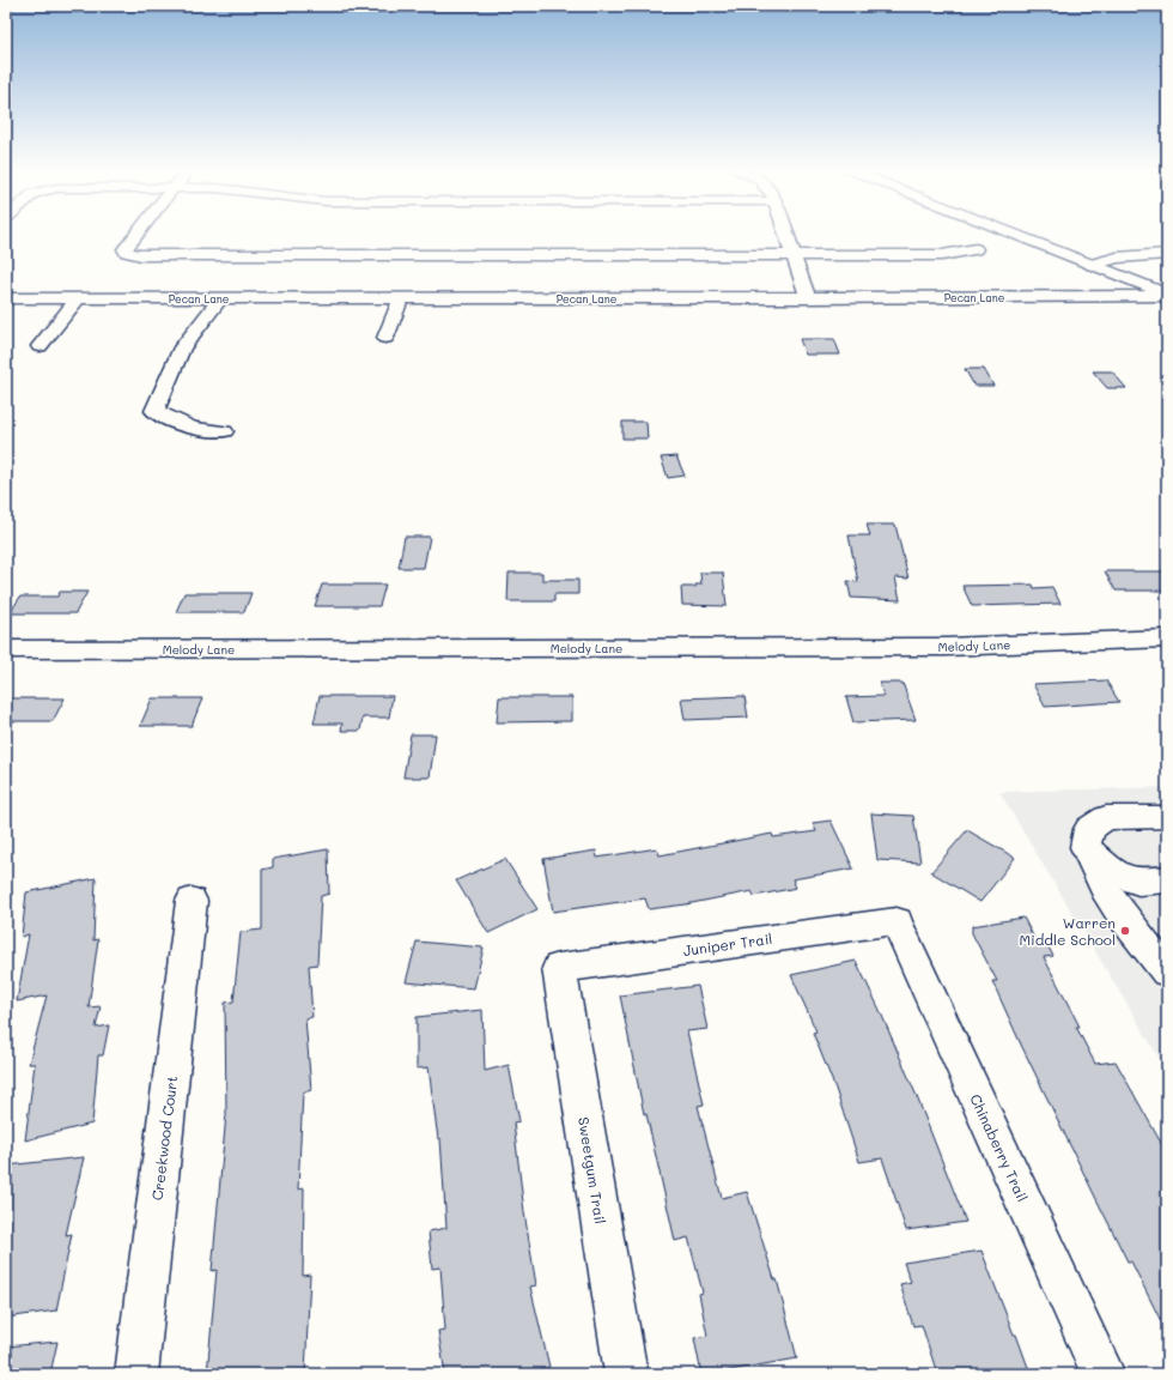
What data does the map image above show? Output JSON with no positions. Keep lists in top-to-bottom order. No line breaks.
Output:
{"streets":{"street":["Pecan Lane","Melody Lane","Juniper Trail","Creekwood Court","Chinaberry Trail","Sweetgum Trail"]},"crossings":[["Juniper Trail","Chinaberry Trail"],["Juniper Trail","Sweetgum Trail"]],"places":["Warren Middle School"]}
